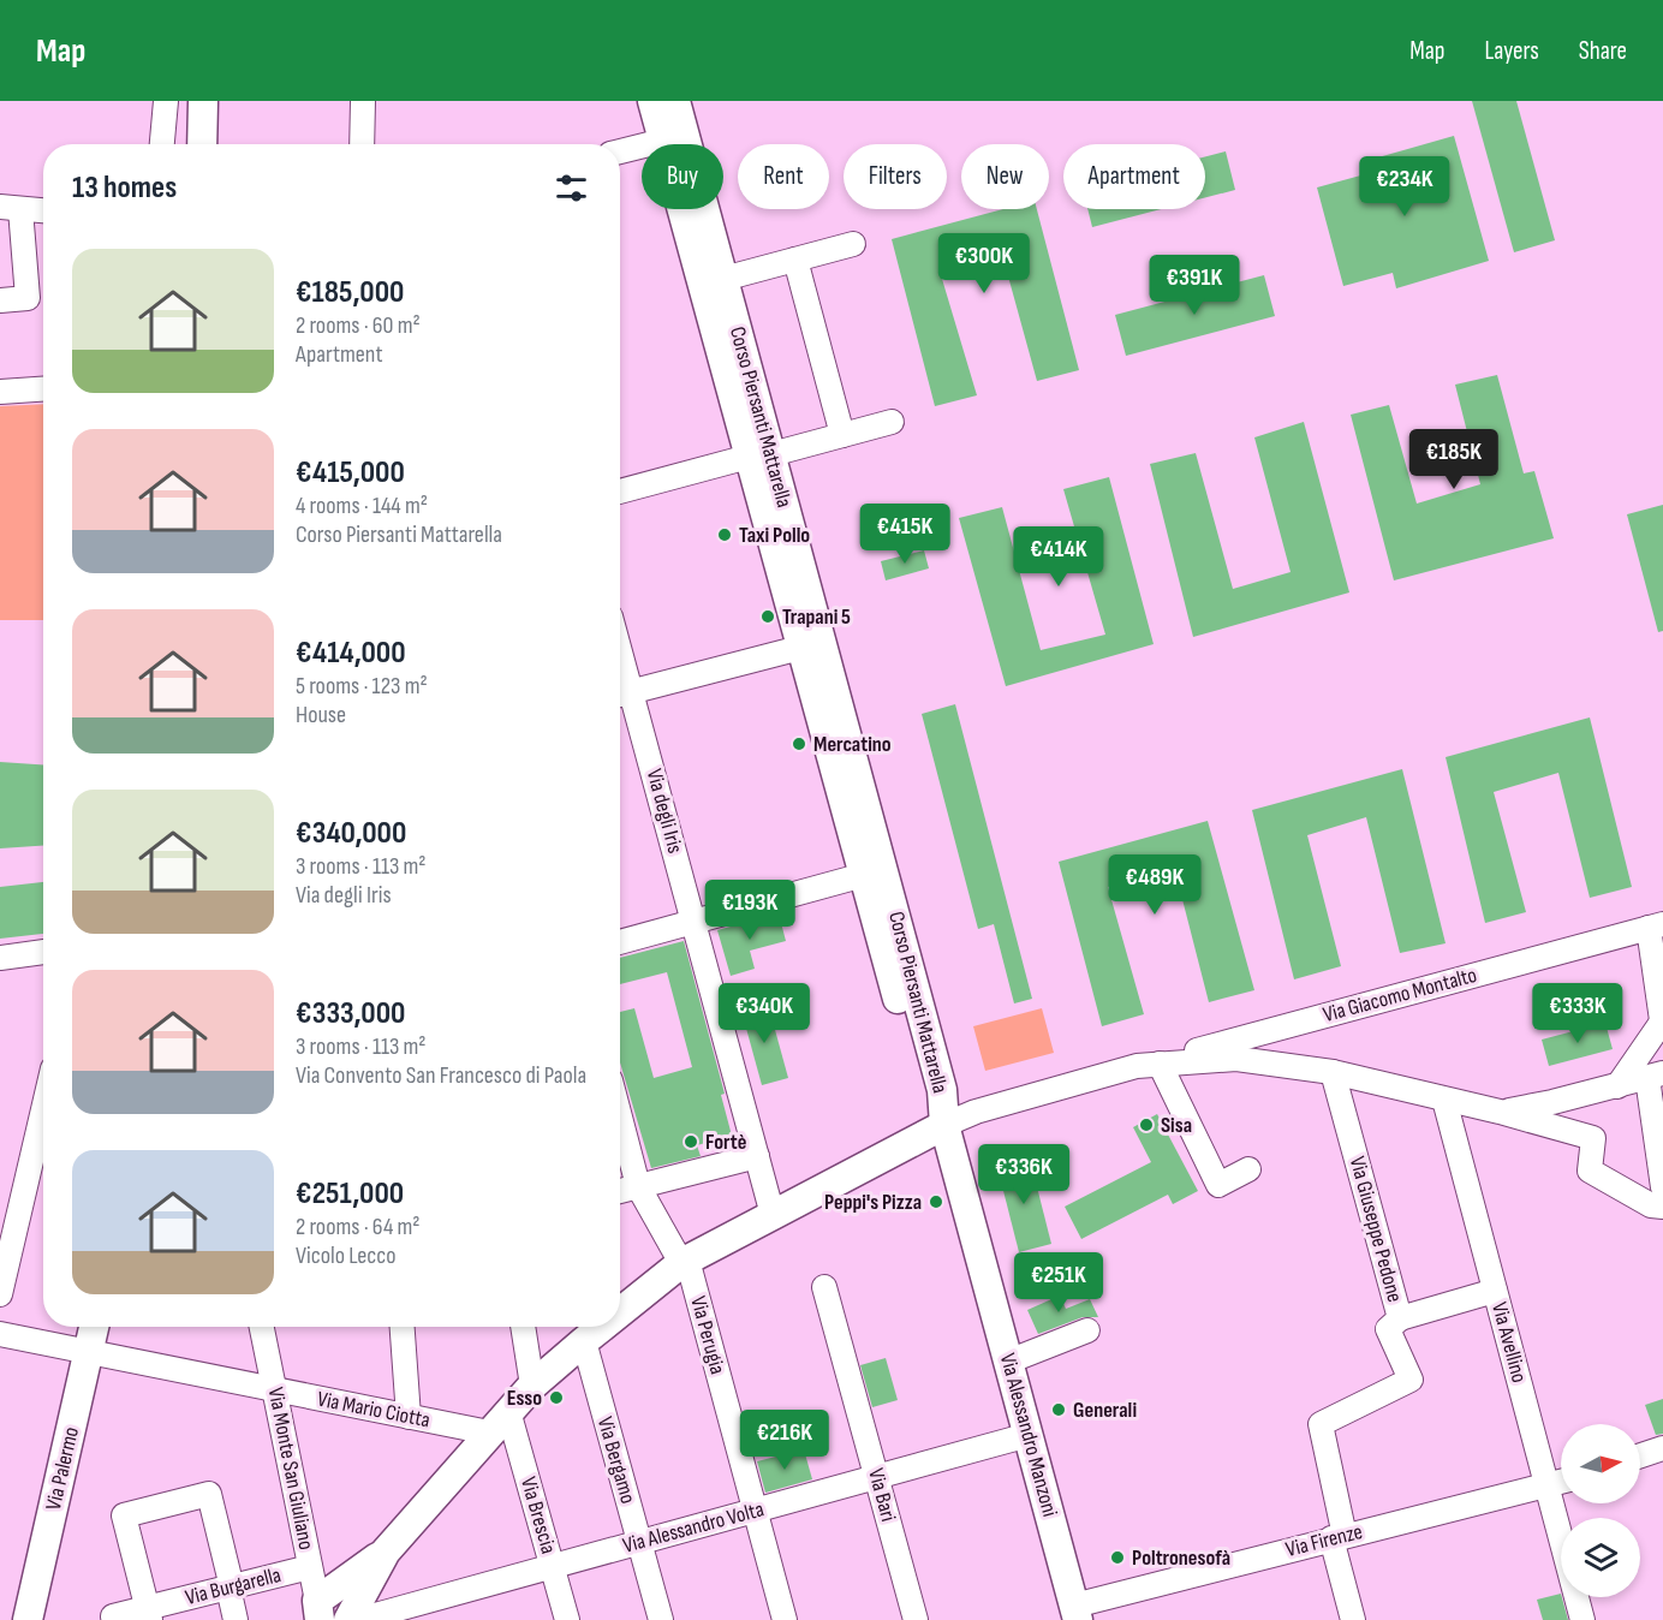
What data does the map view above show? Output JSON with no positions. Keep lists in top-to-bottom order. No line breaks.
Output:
{"streets":{"main road":["Corso Piersanti Mattarella","Via Alessandro Manzoni","Via Palermo"],"street":["Via degli Iris","Via Giacomo Montalto","Via Giuseppe Pedone","Via Perugia","Via Avellino","Via Mario Ciotta","Via Bergamo","Via Monte San Giuliano","Via Bari","Via Brescia","Via Alessandro Volta","Via Firenze","Via Burgarella"]},"crossings":[["Corso Piersanti Mattarella","Via Alessandro Manzoni"],["Via Giuseppe Pedone","Via Firenze"],["Via Perugia","Via Alessandro Volta"],["Via Avellino","Via Firenze"],["Via Mario Ciotta","Via Palermo"],["Via Mario Ciotta","Via Monte San Giuliano"],["Via Mario Ciotta","Via Brescia"],["Via Alessandro Manzoni","Via Alessandro Volta"],["Via Alessandro Manzoni","Via Firenze"],["Via Bergamo","Via Alessandro Volta"],["Via Monte San Giuliano","Via Burgarella"],["Via Bari","Via Alessandro Volta"],["Via Brescia","Via Alessandro Volta"]],"places":["Taxi Pollo","Trapani 5","Mercatino","Sisa","Fortè","Peppi's Pizza","Esso","Generali","Poltronesofà"],"north":"right","page":{"header":"Map","nav":["Map","Layers","Share"],"chip":["Buy","Rent","Filters","New","Apartment"],"heading":"13 homes","price":["€234K","€300K","€391K","€185K","€415K","€414K","€489K","€193K","€340K","€333K","€336K","€251K","€216K"],"list":[{"name":"€185,000","note":"2 rooms · 60 m² · Apartment"},{"name":"€415,000","note":"4 rooms · 144 m² · Corso Piersanti Mattarella"},{"name":"€414,000","note":"5 rooms · 123 m² · House"},{"name":"€340,000","note":"3 rooms · 113 m² · Via degli Iris"},{"name":"€333,000","note":"3 rooms · 113 m² · Via Convento San Francesco di Paola"},{"name":"€251,000","note":"2 rooms · 64 m² · Vicolo Lecco"}]}}
